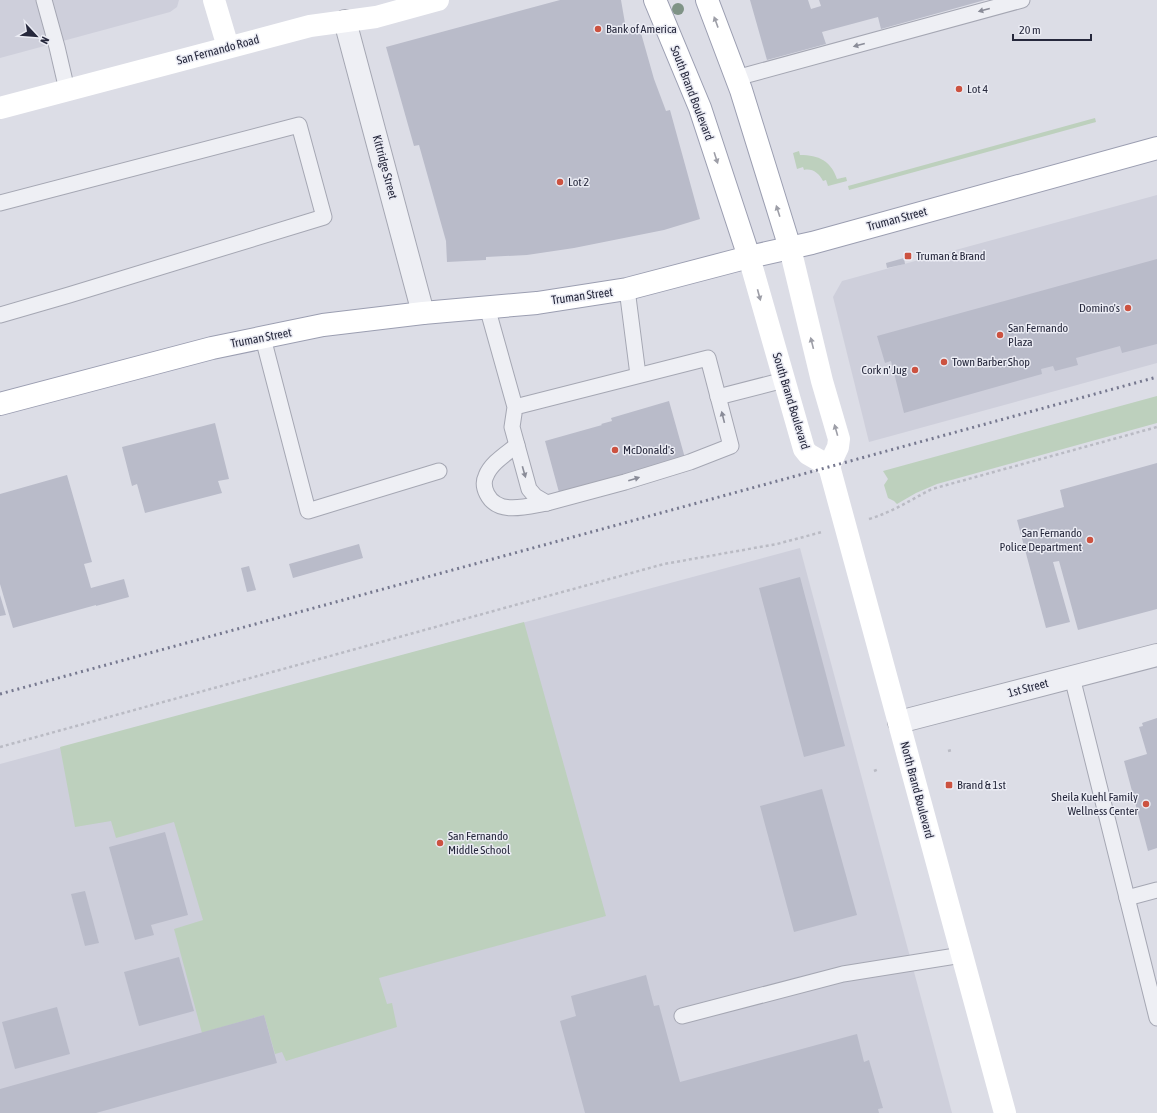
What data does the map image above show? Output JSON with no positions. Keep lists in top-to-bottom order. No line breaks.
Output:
{"streets":{"main road":["San Fernando Road","South Brand Boulevard","Truman Street","North Brand Boulevard"],"street":["Kittridge Street","1st Street"]},"crossings":[["San Fernando Road","Kittridge Street"],["South Brand Boulevard","Truman Street"],["South Brand Boulevard","North Brand Boulevard"],["Kittridge Street","Truman Street"],["1st Street","North Brand Boulevard"]],"places":{"other":["Bank of America","Lot 4","Lot 2","Domino's","San Fernando Plaza","Town Barber Shop","Cork n' Jug","McDonald's","San Fernando Police Department","Sheila Kuehl Family Wellness Center","San Fernando Middle School"],"transit":["Truman & Brand","Brand & 1st"]},"scale_bar":"20 m","north":"bottom right"}
